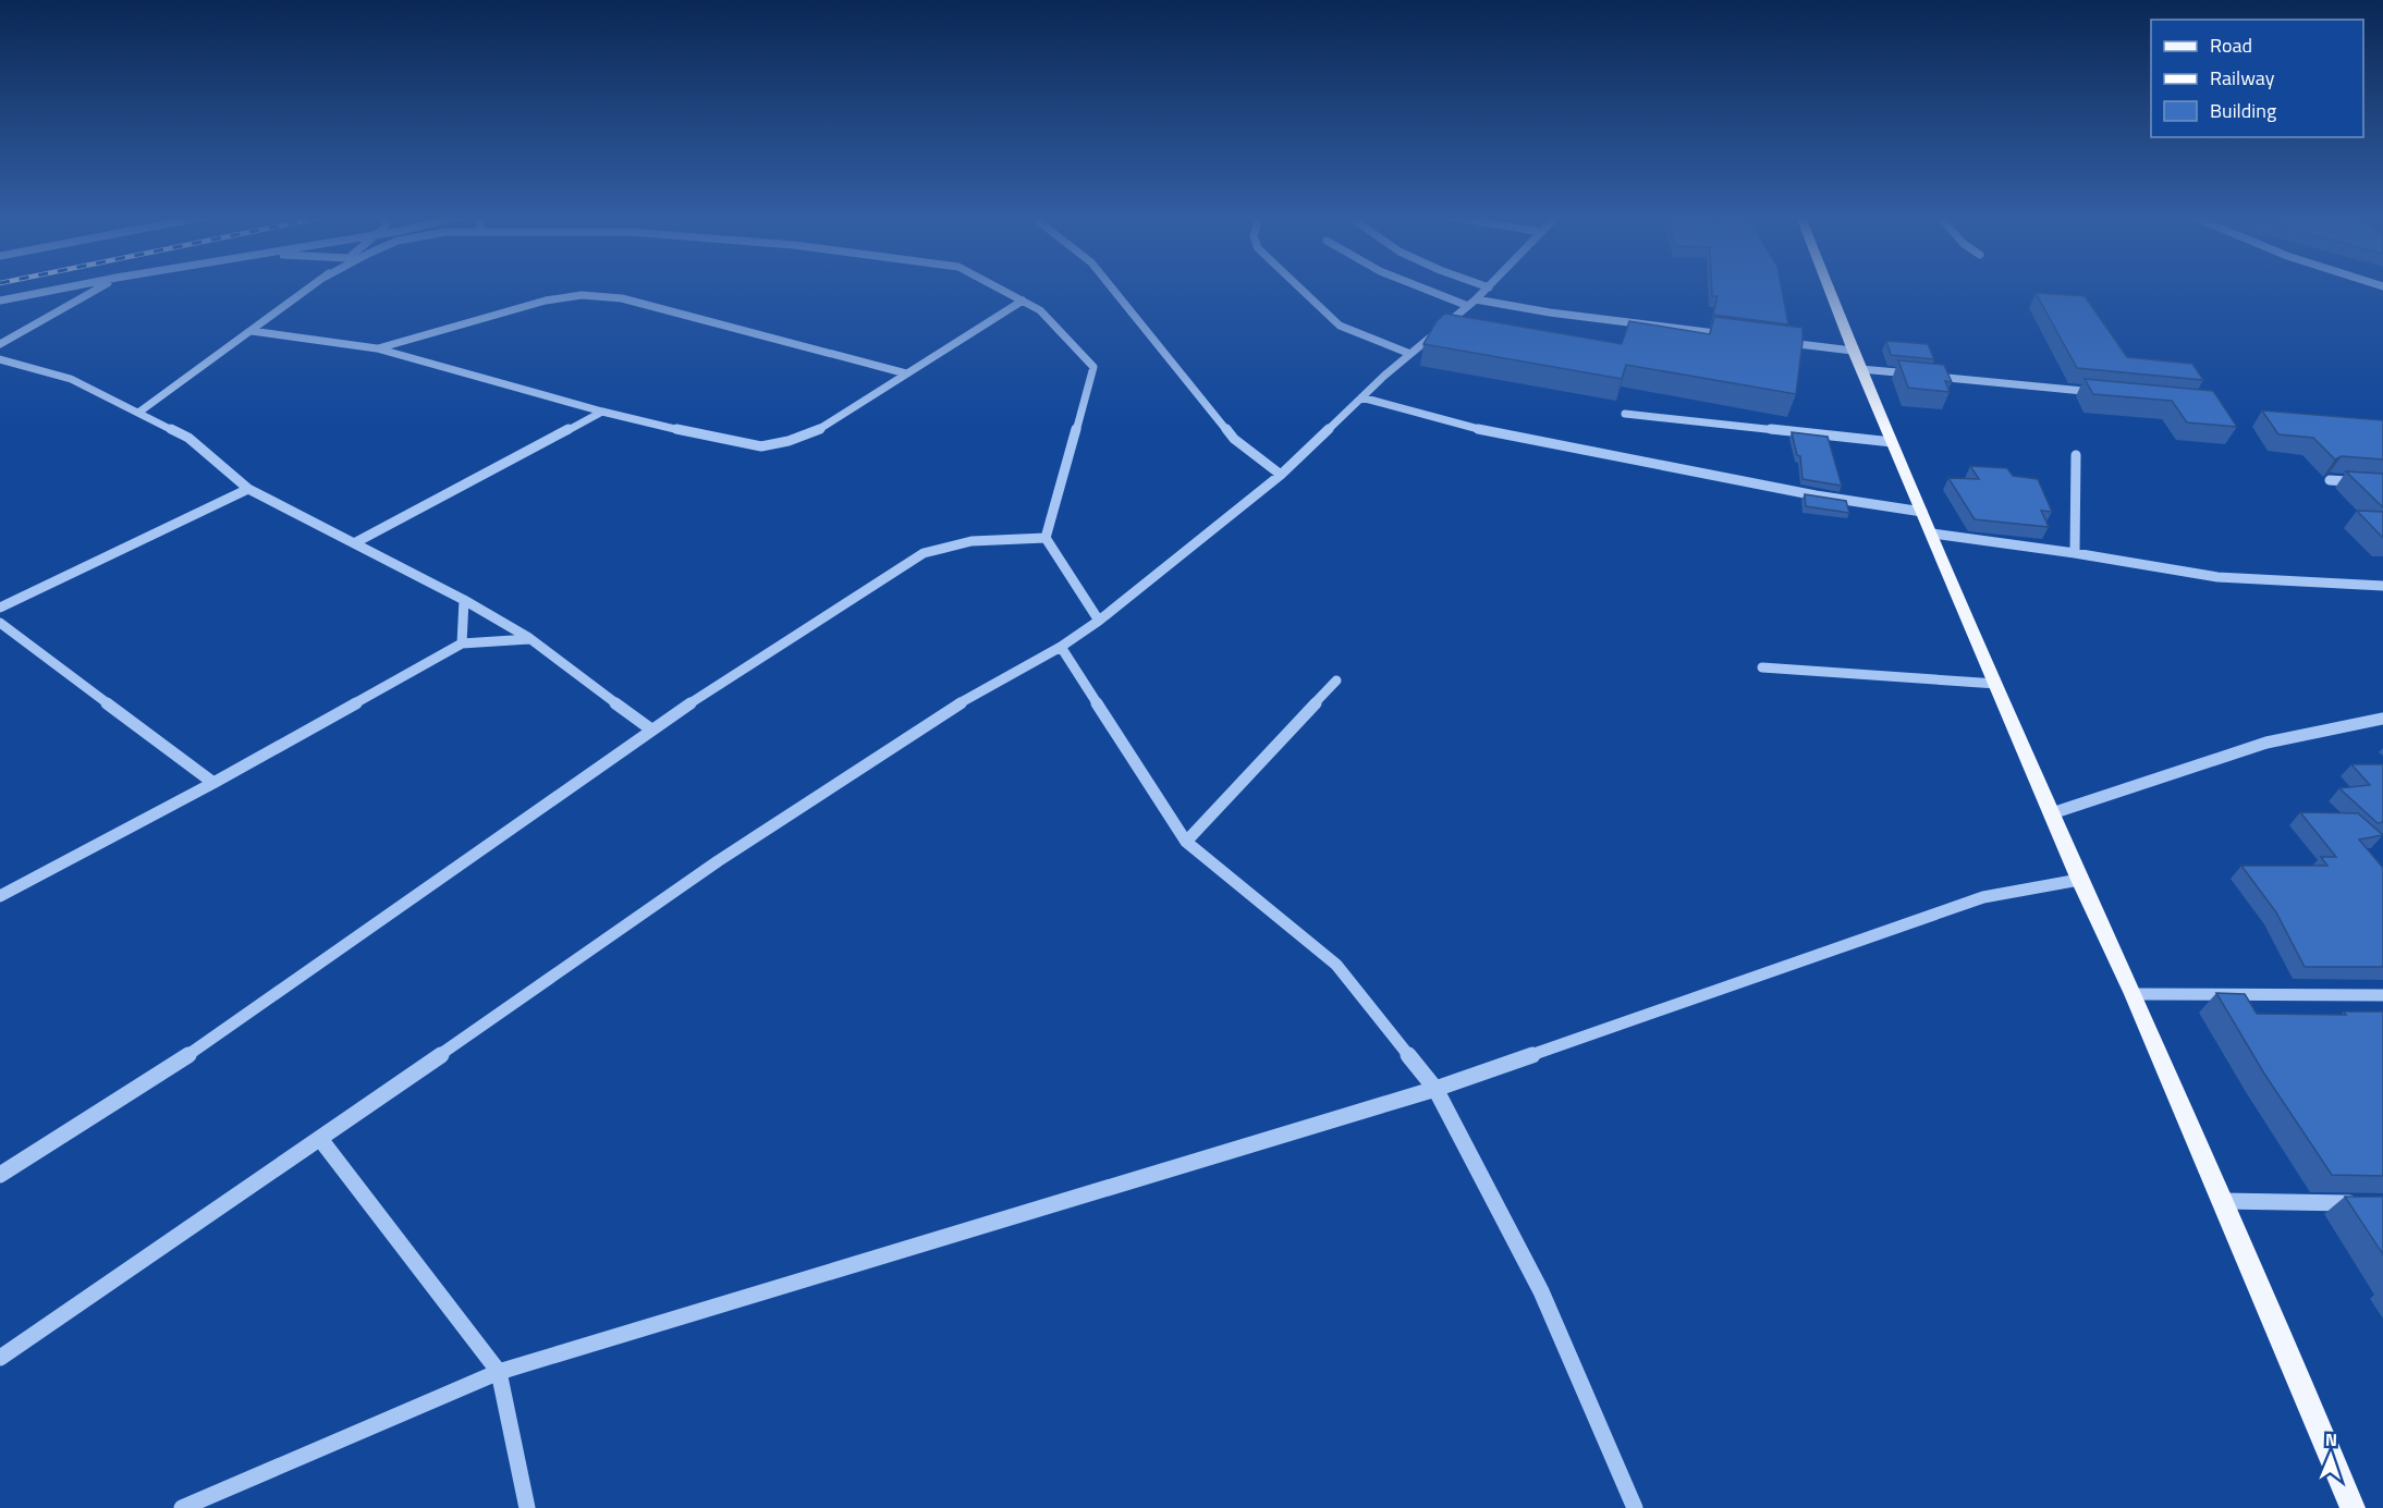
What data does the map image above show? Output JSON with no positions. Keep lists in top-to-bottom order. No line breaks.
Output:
{"legend":["Road","Railway","Building"],"north":"top"}
